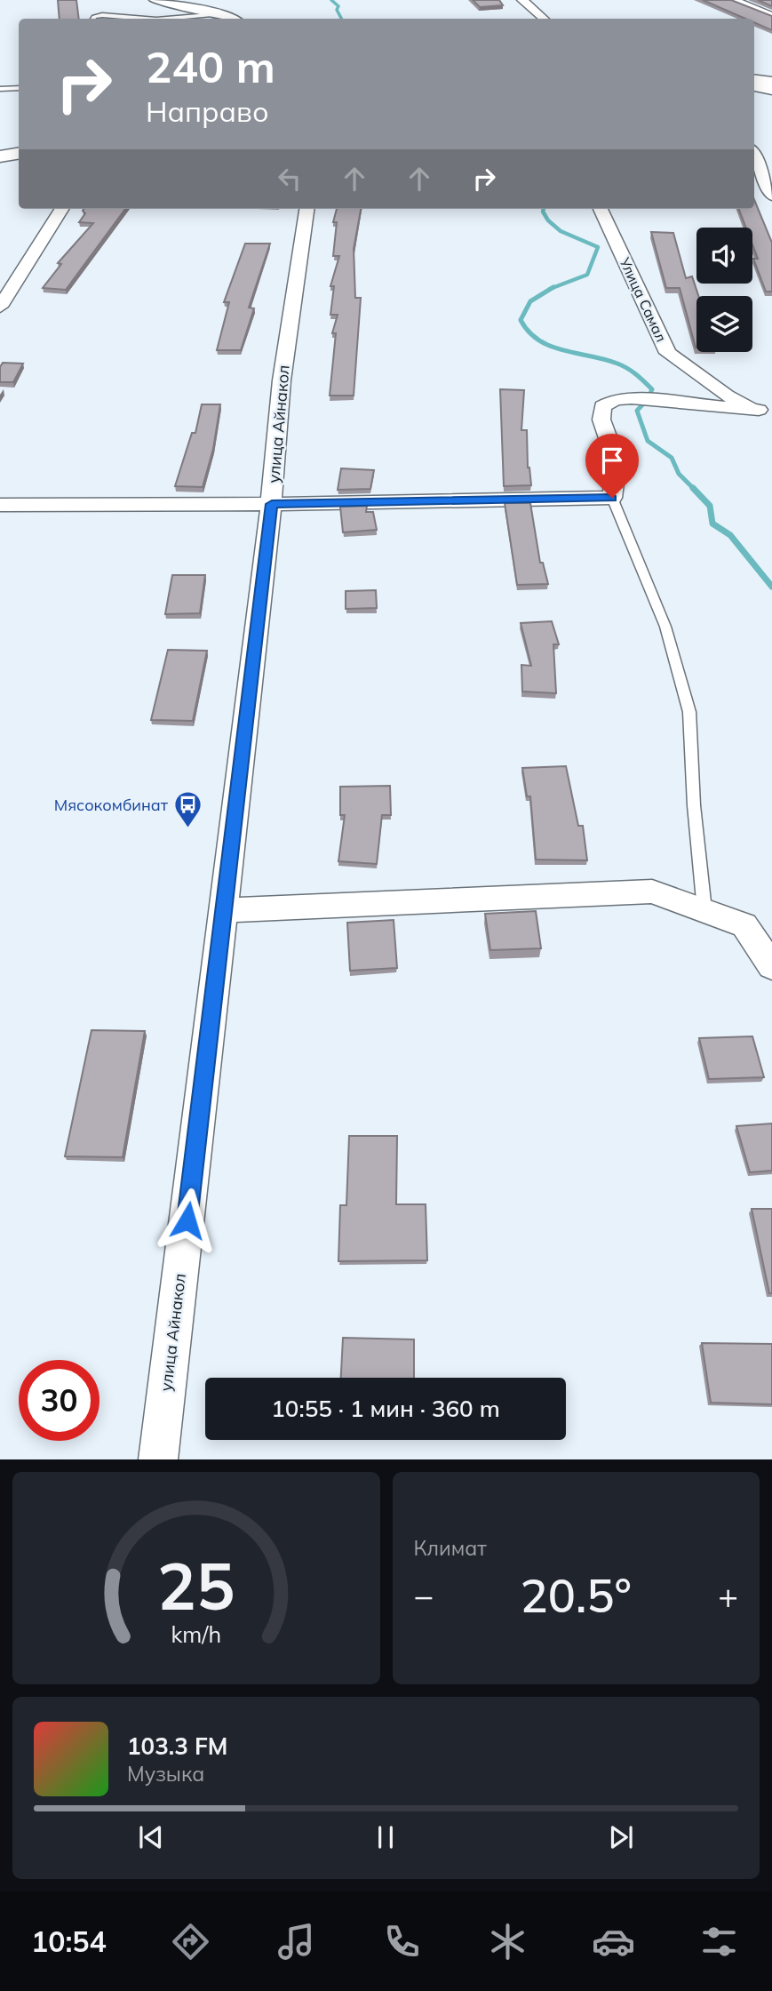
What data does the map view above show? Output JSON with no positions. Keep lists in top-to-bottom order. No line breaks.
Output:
{"streets":{"street":["Улица Самал","улица Айнакол"]},"places":{"bus stop":["Мясокомбинат"]},"page":{"turn":["240 m","Направо"],"limit":"30","trip":"10:55 · 1 мин · 360 m","tile":"Климат","heat":["−","20.5°","+"],"song":["103.3 FM","Музыка"],"tabs":"10:54","gauge":["25","km/h"]}}
